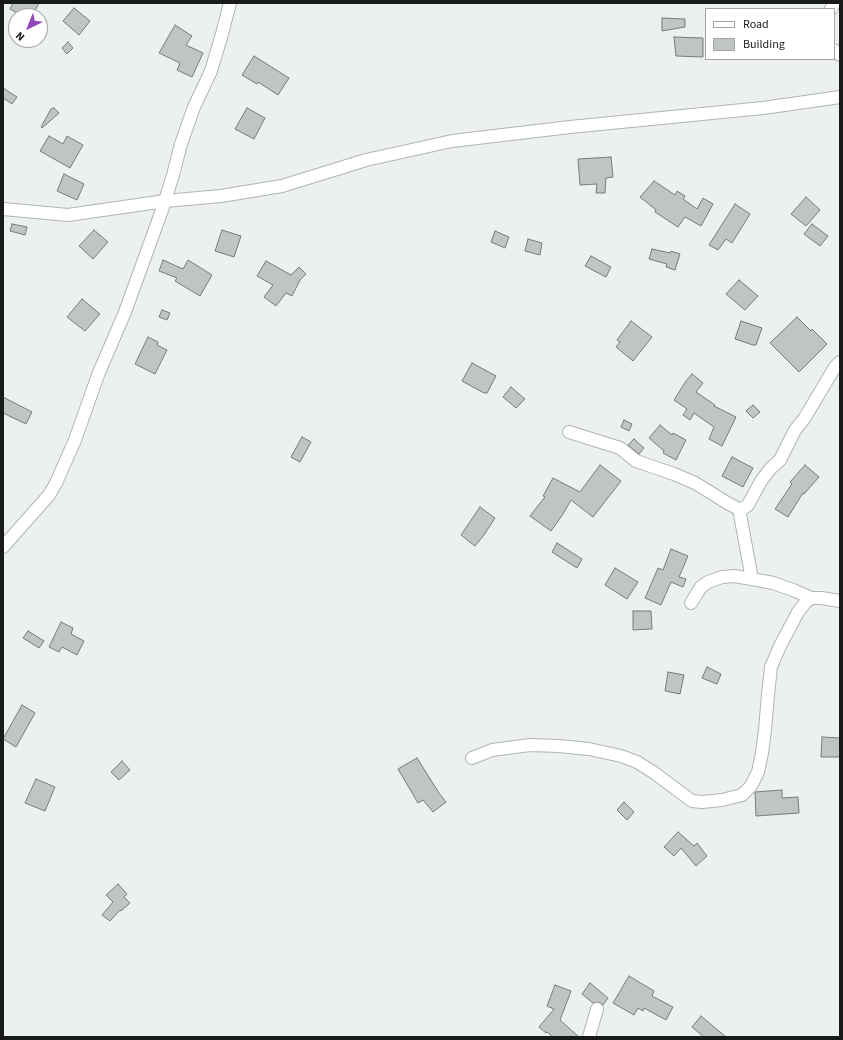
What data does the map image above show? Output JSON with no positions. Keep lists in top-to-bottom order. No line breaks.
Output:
{"legend":["Road","Building"],"north":"bottom left"}
